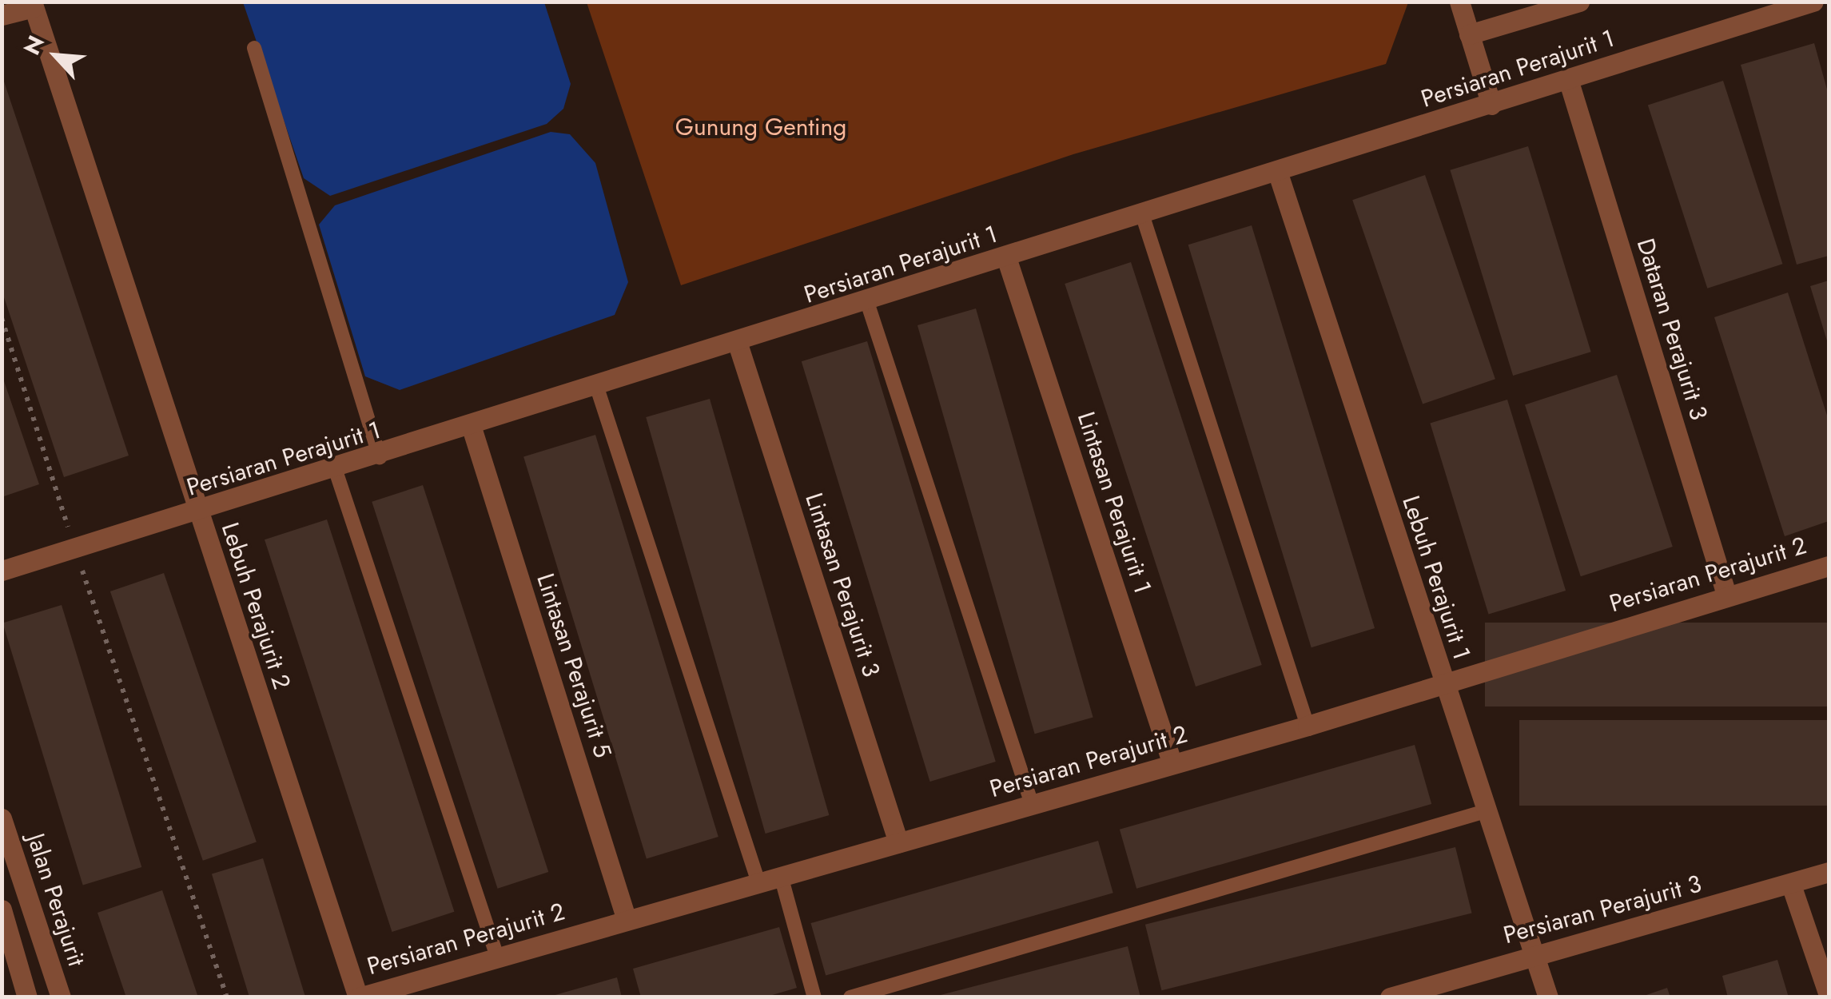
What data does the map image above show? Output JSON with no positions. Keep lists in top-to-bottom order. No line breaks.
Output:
{"streets":{"street":["Persiaran Perajurit 1","Dataran Perajurit 3","Lintasan Perajurit 1","Persiaran Perajurit 2","Lebuh Perajurit 1","Lintasan Perajurit 3","Lebuh Perajurit 2","Lintasan Perajurit 5","Jalan Perajurit","Persiaran Perajurit 3"]},"crossings":[["Persiaran Perajurit 1","Dataran Perajurit 3"],["Persiaran Perajurit 1","Lintasan Perajurit 1"],["Persiaran Perajurit 1","Lebuh Perajurit 1"],["Persiaran Perajurit 1","Lintasan Perajurit 3"],["Persiaran Perajurit 1","Lebuh Perajurit 2"],["Persiaran Perajurit 1","Lintasan Perajurit 5"],["Dataran Perajurit 3","Persiaran Perajurit 2"],["Lintasan Perajurit 1","Persiaran Perajurit 2"],["Persiaran Perajurit 2","Lebuh Perajurit 1"],["Persiaran Perajurit 2","Lintasan Perajurit 3"],["Persiaran Perajurit 2","Lebuh Perajurit 2"],["Persiaran Perajurit 2","Lintasan Perajurit 5"],["Lebuh Perajurit 1","Persiaran Perajurit 3"]],"parks":["Gunung Genting"],"north":"top left"}
